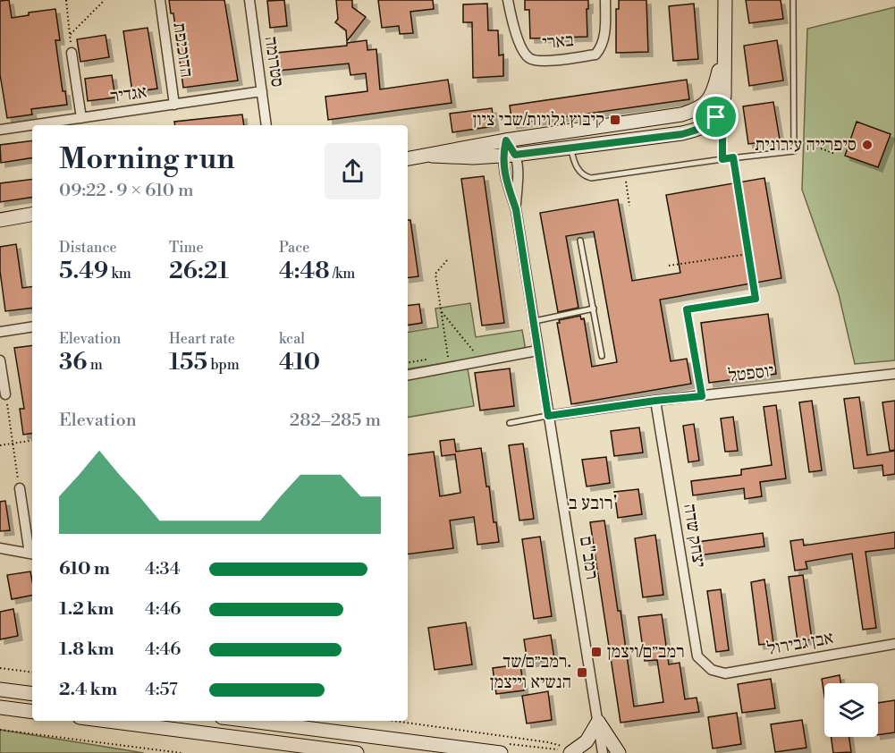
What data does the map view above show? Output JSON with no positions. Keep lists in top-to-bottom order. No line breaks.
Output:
{"streets":{"street":["בארי","הדוכיפת","סטרומה","אגדיר","יוספטל","יצחק שדה","רמב\"ם","אבן גבירול"]},"crossings":[["הדוכיפת","אגדיר"],["סטרומה","אגדיר"],["יוספטל","יצחק שדה"],["יוספטל","רמב\"ם"],["יצחק שדה","אבן גבירול"]],"districts":["רובע ב'"],"places":{"transit":["קיבוץ גלויות/שבי ציון","רמב״ם/ויצמן","רמב״ם/שד. הנשיא וייצמן"],"other":["סיפרייה עירונית"]},"page":{"heading":["Morning run","09:22 · 9 × 610 m"],"stats":[["Distance","5.49 km"],["Time","26:21"],["Pace","4:48 /km"],["Elevation","36 m"],["Heart rate","155 bpm"],["kcal","410"]],"chart":["Elevation","282–285 m"],"list":[{"name":"610 m","note":"4:34"},{"name":"1.2 km","note":"4:46"},{"name":"1.8 km","note":"4:46"},{"name":"2.4 km","note":"4:57"}]}}
